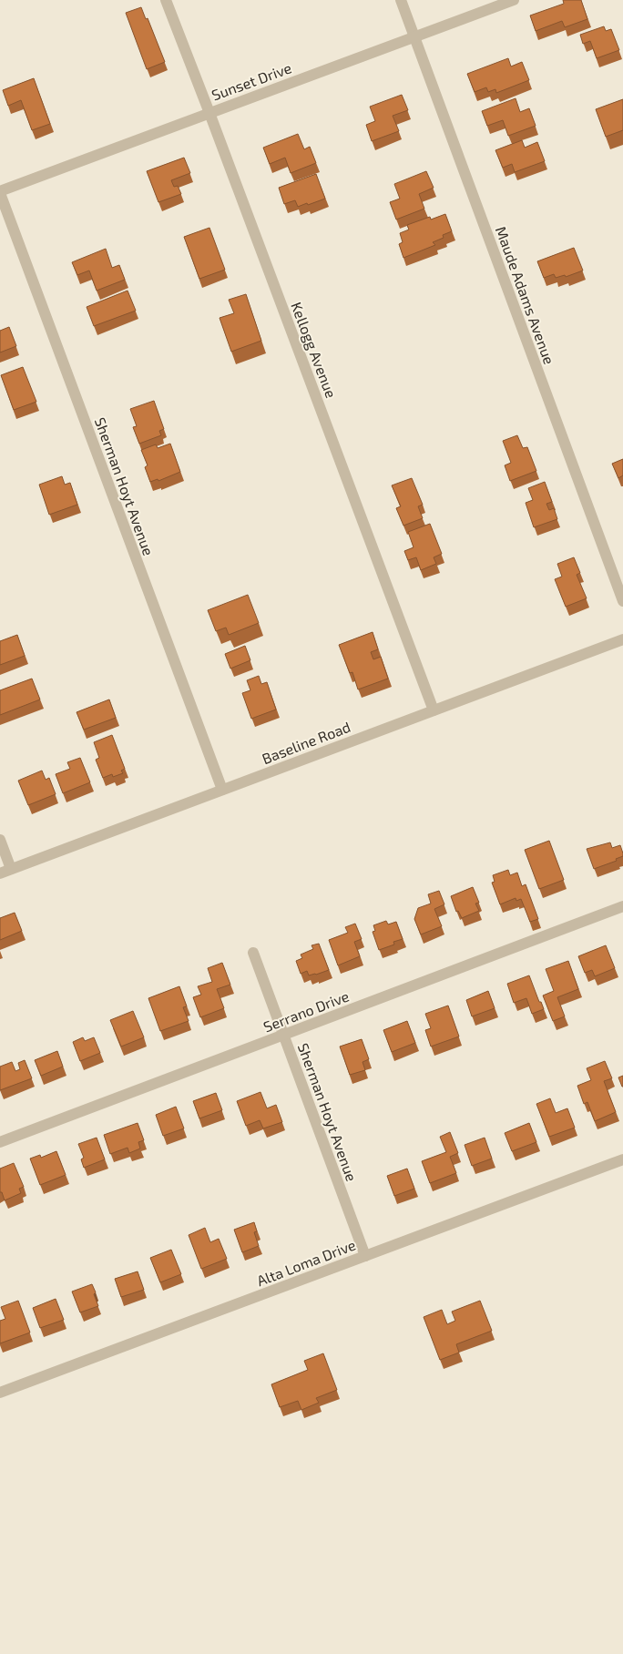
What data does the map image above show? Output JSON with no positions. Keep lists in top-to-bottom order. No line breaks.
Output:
{"streets":{"street":["Sunset Drive","Maude Adams Avenue","Kellogg Avenue","Sherman Hoyt Avenue","Baseline Road","Serrano Drive","Alta Loma Drive"]},"crossings":[["Sunset Drive","Maude Adams Avenue"],["Sunset Drive","Kellogg Avenue"],["Sunset Drive","Sherman Hoyt Avenue"],["Kellogg Avenue","Baseline Road"],["Sherman Hoyt Avenue","Baseline Road"],["Sherman Hoyt Avenue","Serrano Drive"],["Sherman Hoyt Avenue","Alta Loma Drive"]]}
